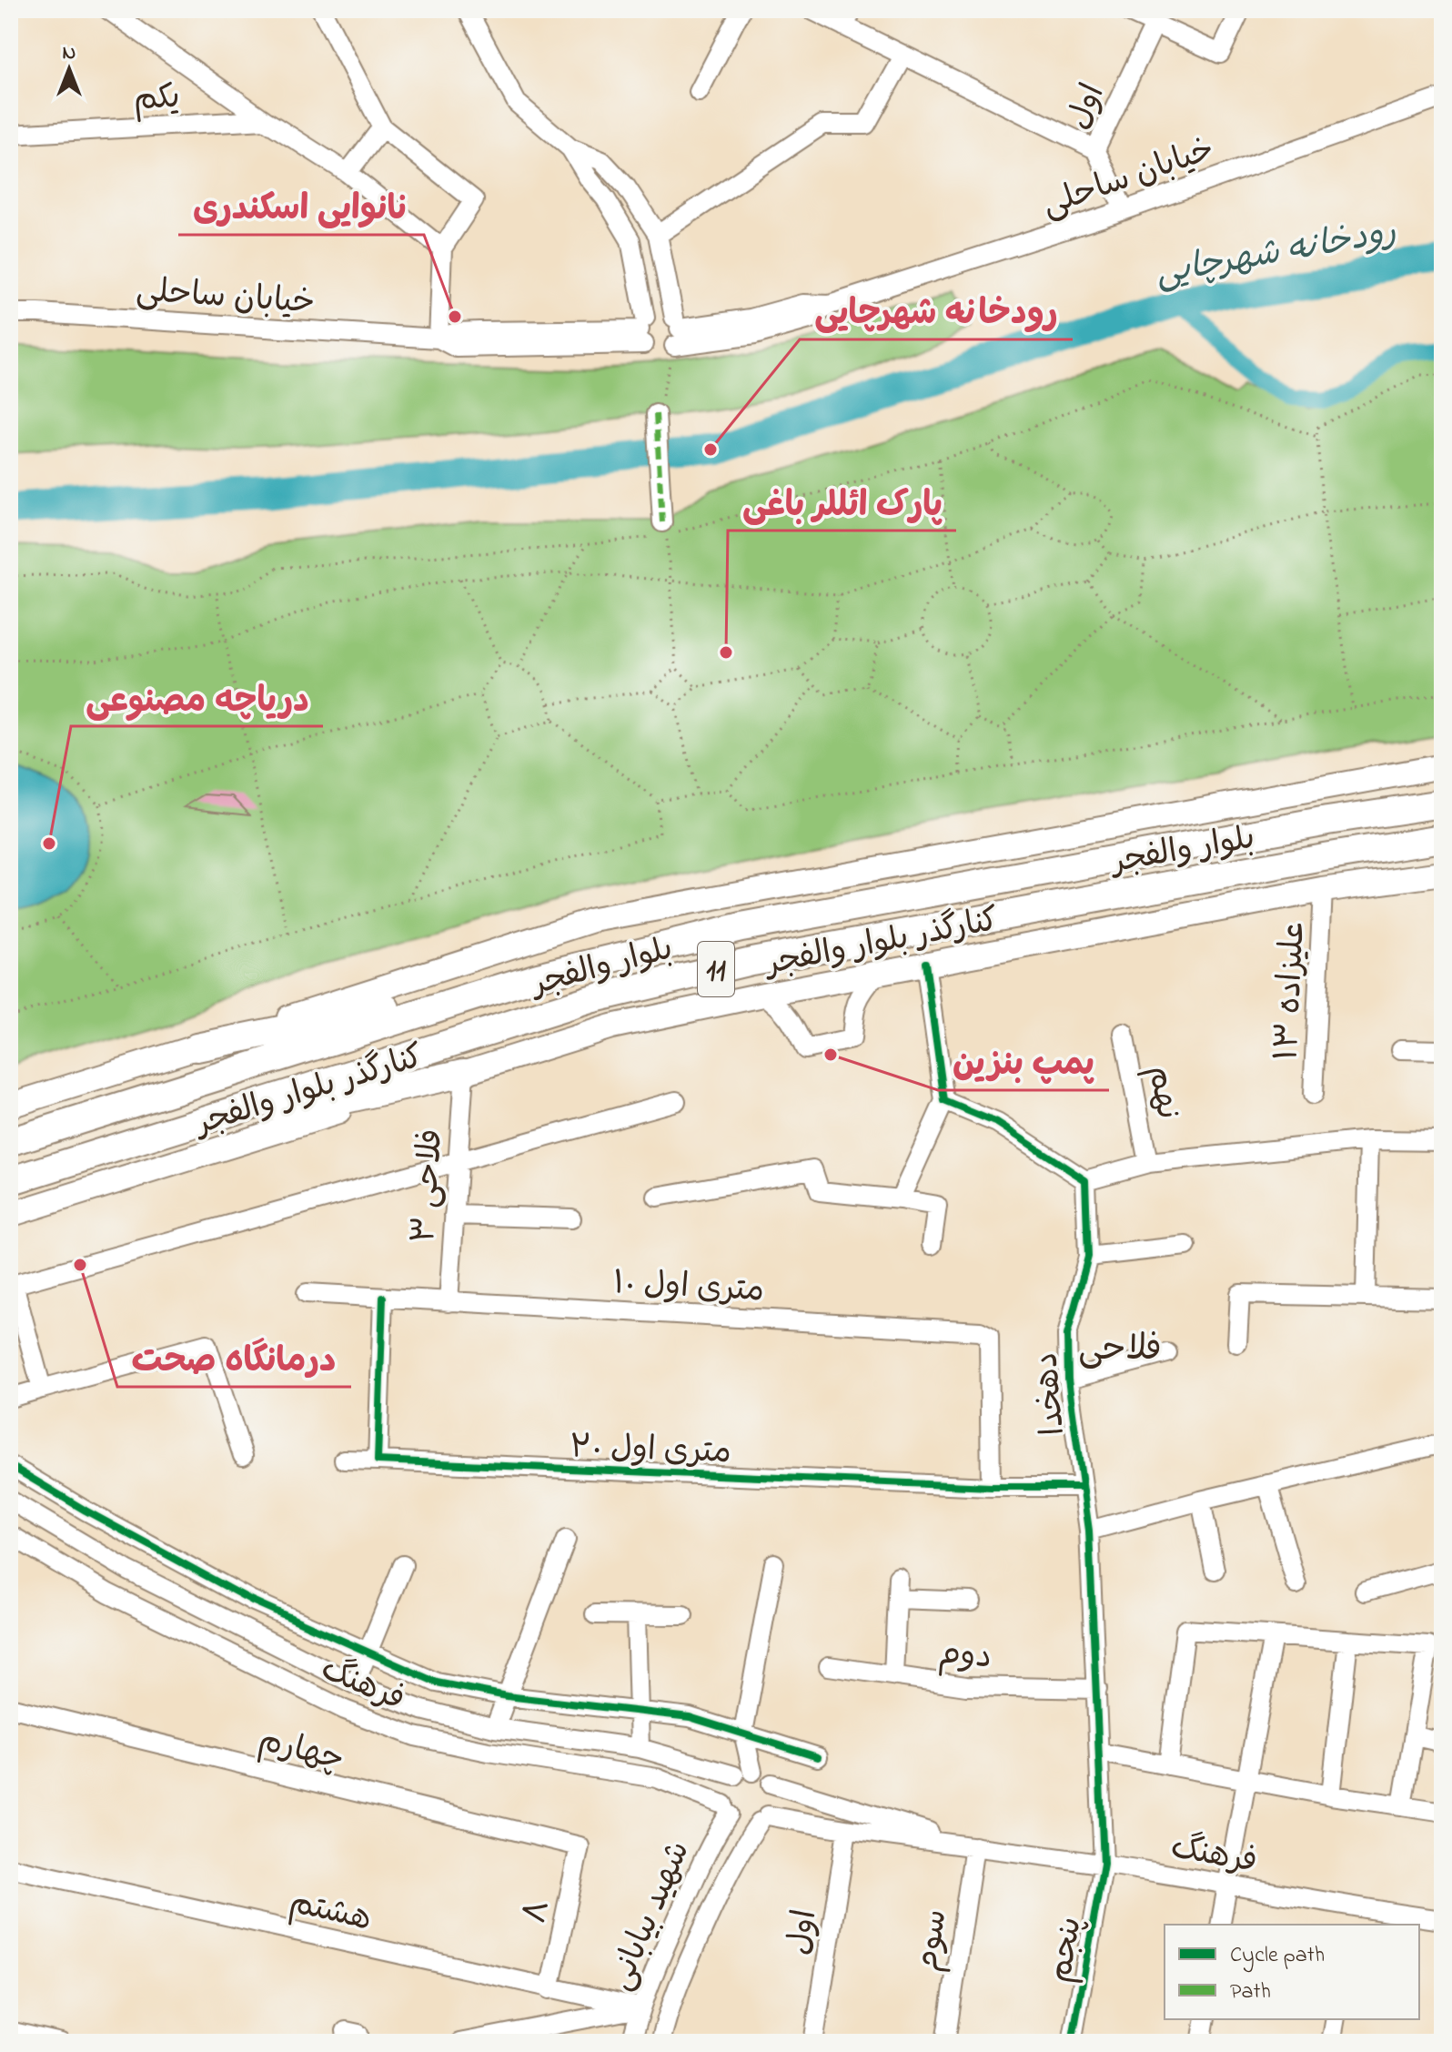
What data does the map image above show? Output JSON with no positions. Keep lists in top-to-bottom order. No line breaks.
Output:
{"streets":{"highway":["بلوار والفجر","11"],"main road":["کنارگذر بلوار والفجر"],"street":["یکم","اول","خیابان ساحلی","۱۳ علیزاده","نهم","فلاحی ۳","۱۰ متری اول","دهخدا","۲۰ متری اول","دوم","فرهنگ","چهارم","هشتم","۸","شهید بیابانی","سوم","پنجم"]},"crossings":[["اول","خیابان ساحلی"],["اول","فرهنگ"],["کنارگذر بلوار والفجر","۱۳ علیزاده"],["کنارگذر بلوار والفجر","فلاحی ۳"],["فلاحی ۳","۱۰ متری اول"],["۱۰ متری اول","۲۰ متری اول"],["دهخدا","۲۰ متری اول"],["دهخدا","دوم"],["دهخدا","فرهنگ"],["دهخدا","پنجم"],["فرهنگ","شهید بیابانی"],["فرهنگ","سوم"],["فرهنگ","پنجم"],["چهارم","۸"],["هشتم","۸"],["هشتم","شهید بیابانی"]],"districts":["فلاحی"],"water":["رودخانه شهرچایی"],"places":["نانوایی اسکندری","رودخانه شهرچایی","پارک ائللر باغی","دریاچه مصنوعی","پمپ بنزین","درمانگاه صحت"],"legend":["Cycle path","Path"],"north":"top"}
